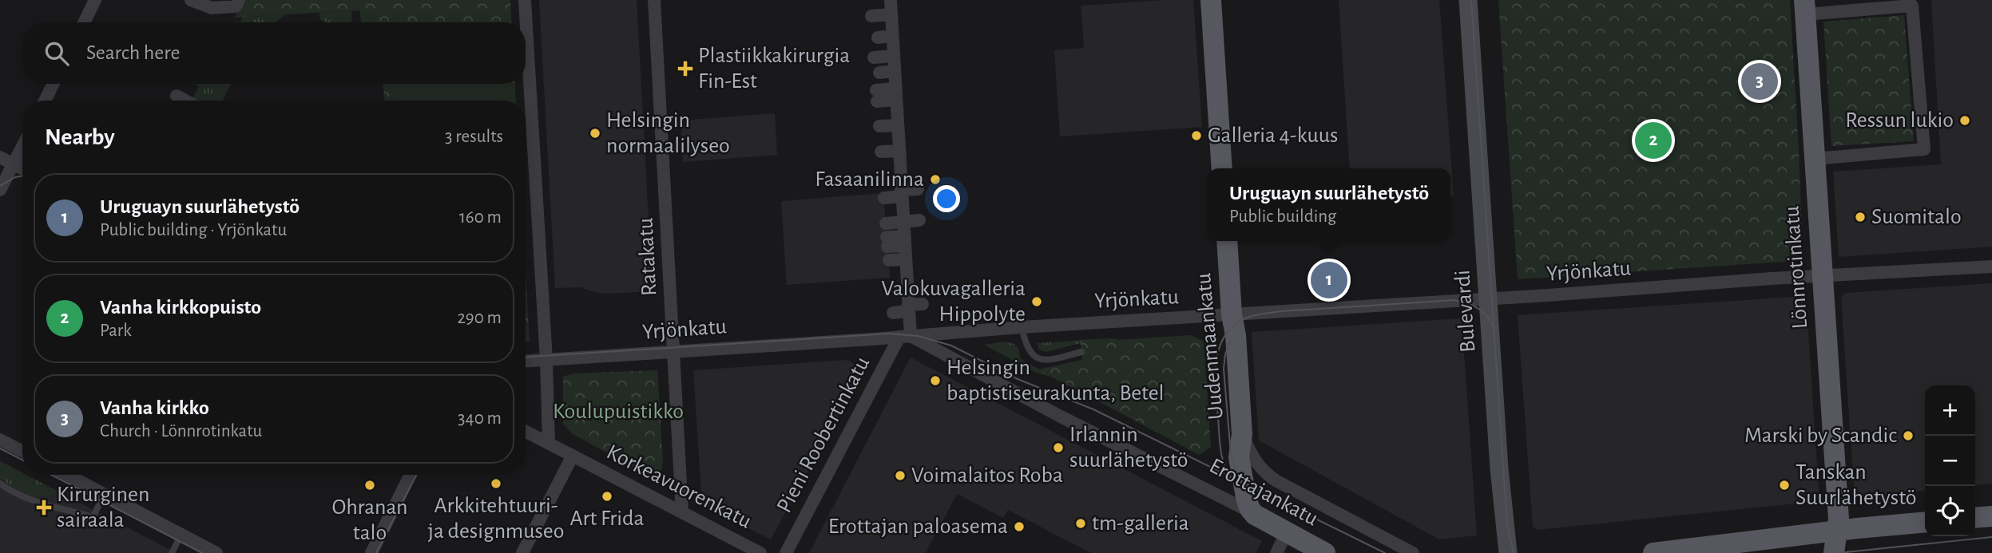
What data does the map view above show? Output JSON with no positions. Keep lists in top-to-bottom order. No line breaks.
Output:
{"streets":{"main road":["Lönnrotinkatu","Uudenmaankatu","Erottajankatu"],"street":["Ratakatu","Yrjönkatu","Bulevardi","Pieni Roobertinkatu","Korkeavuorenkatu"]},"crossings":[["Ratakatu","Yrjönkatu"],["Ratakatu","Korkeavuorenkatu"],["Lönnrotinkatu","Yrjönkatu"],["Yrjönkatu","Bulevardi"],["Yrjönkatu","Uudenmaankatu"],["Yrjönkatu","Pieni Roobertinkatu"],["Yrjönkatu","Erottajankatu"],["Uudenmaankatu","Erottajankatu"],["Pieni Roobertinkatu","Erottajankatu"]],"parks":["Koulupuistikko"],"places":{"health":["Plastiikkakirurgia Fin-Est","Kirurginen sairaala"],"other":["Ressun lukio","Helsingin normaalilyseo","Galleria 4-kuus","Fasaanilinna","Suomitalo","Valokuvagalleria Hippolyte","Helsingin baptistiseurakunta, Betel","Marski by Scandic","Irlannin suurlähetystö","Voimalaitos Roba","Arkkitehtuuri- ja designmuseo","Ohranan talo","Tanskan Suurlähetystö","Art Frida","tm-galleria","Erottajan paloasema"]},"page":{"search":"Search here","pins":["3","2","1"],"heading":["Nearby","3 results"],"popup":["Uruguayn suurlähetystö","Public building"],"list":[{"mark":"1","name":"Uruguayn suurlähetystö","note":"Public building · Yrjönkatu","value":"160 m"},{"mark":"2","name":"Vanha kirkkopuisto","note":"Park","value":"290 m"},{"mark":"3","name":"Vanha kirkko","note":"Church · Lönnrotinkatu","value":"340 m"}],"map_buttons":["+","−"]}}
